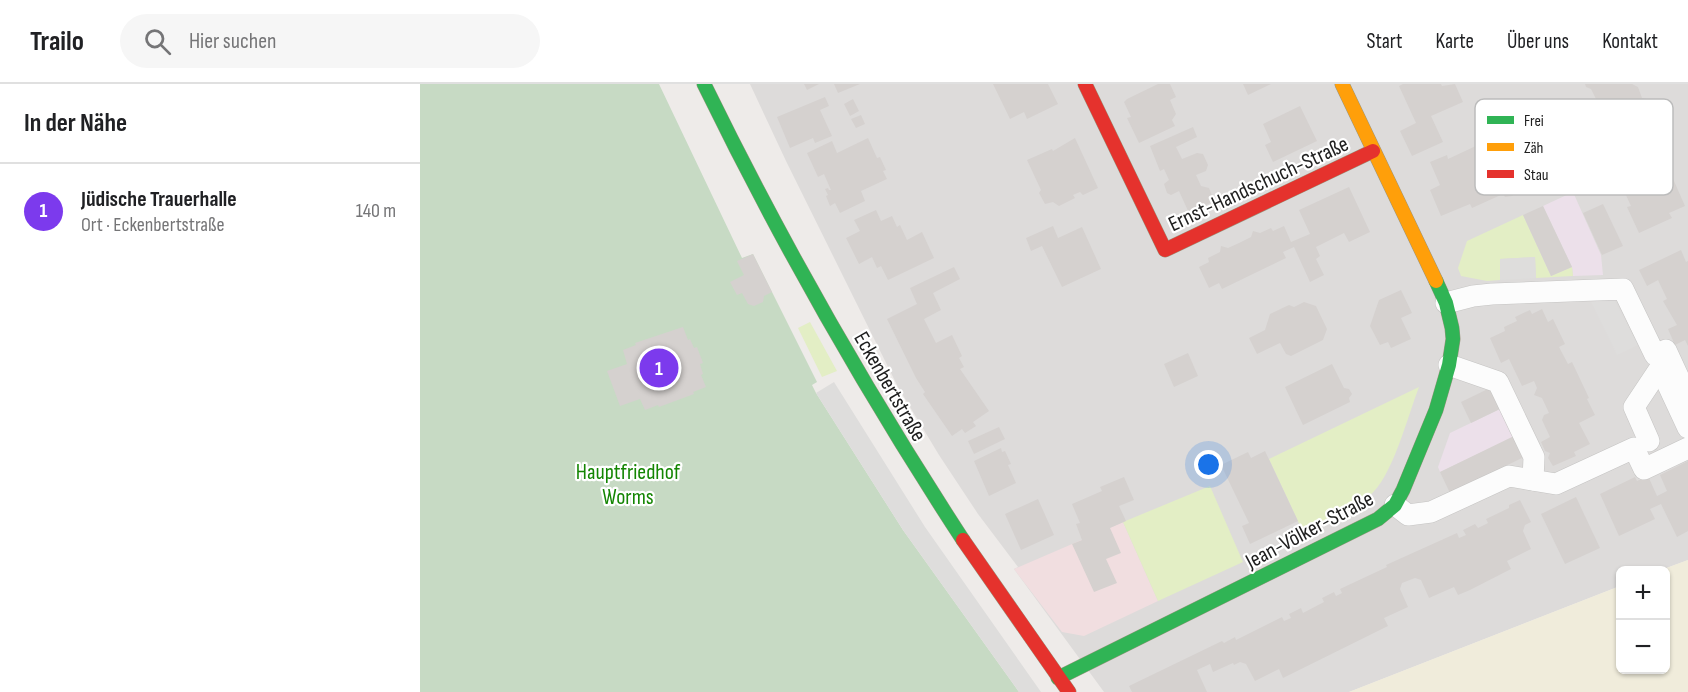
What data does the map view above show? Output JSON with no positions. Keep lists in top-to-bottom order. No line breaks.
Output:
{"streets":{"street":["Ernst-Handschuch-Straße","Eckenbertstraße","Jean-Völker-Straße"]},"crossings":[["Ernst-Handschuch-Straße","Jean-Völker-Straße"],["Eckenbertstraße","Jean-Völker-Straße"]],"parks":["Hauptfriedhof Worms"],"legend":["Frei","Zäh","Stau"],"page":{"header":"Trailo","search":"Hier suchen","nav":["Start","Karte","Über uns","Kontakt"],"heading":"In der Nähe","list":[{"mark":"1","name":"Jüdische Trauerhalle","note":"Ort · Eckenbertstraße","value":"140 m"}],"pins":"1","map_buttons":["+","−"]}}
